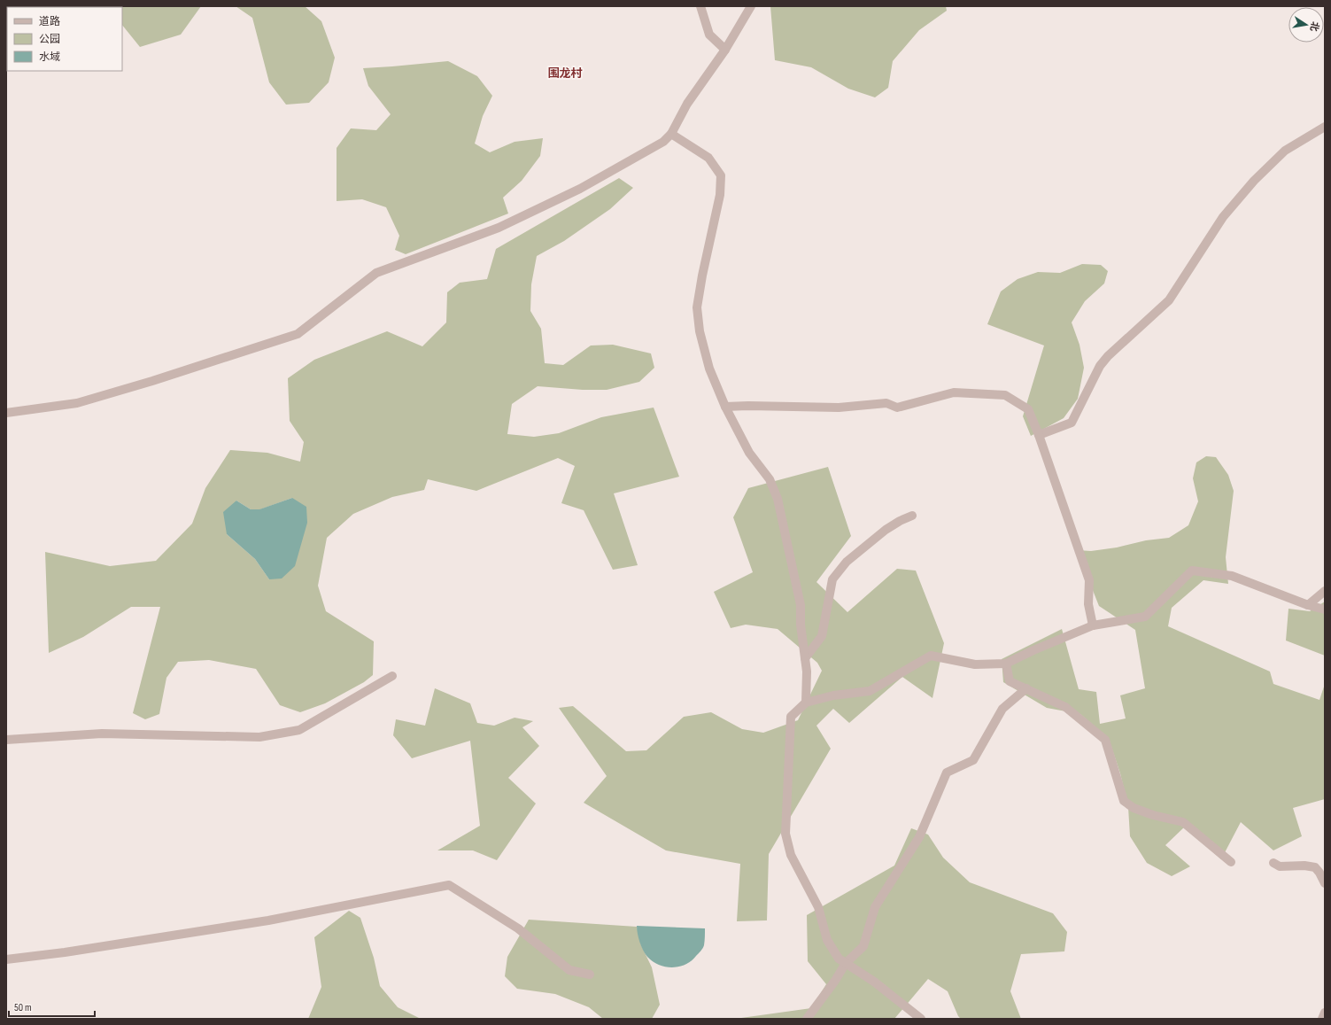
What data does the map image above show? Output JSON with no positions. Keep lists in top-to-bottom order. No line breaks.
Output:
{"districts":["围龙村"],"legend":["道路","公园","水域"],"scale_bar":"50 m","north":"right"}
